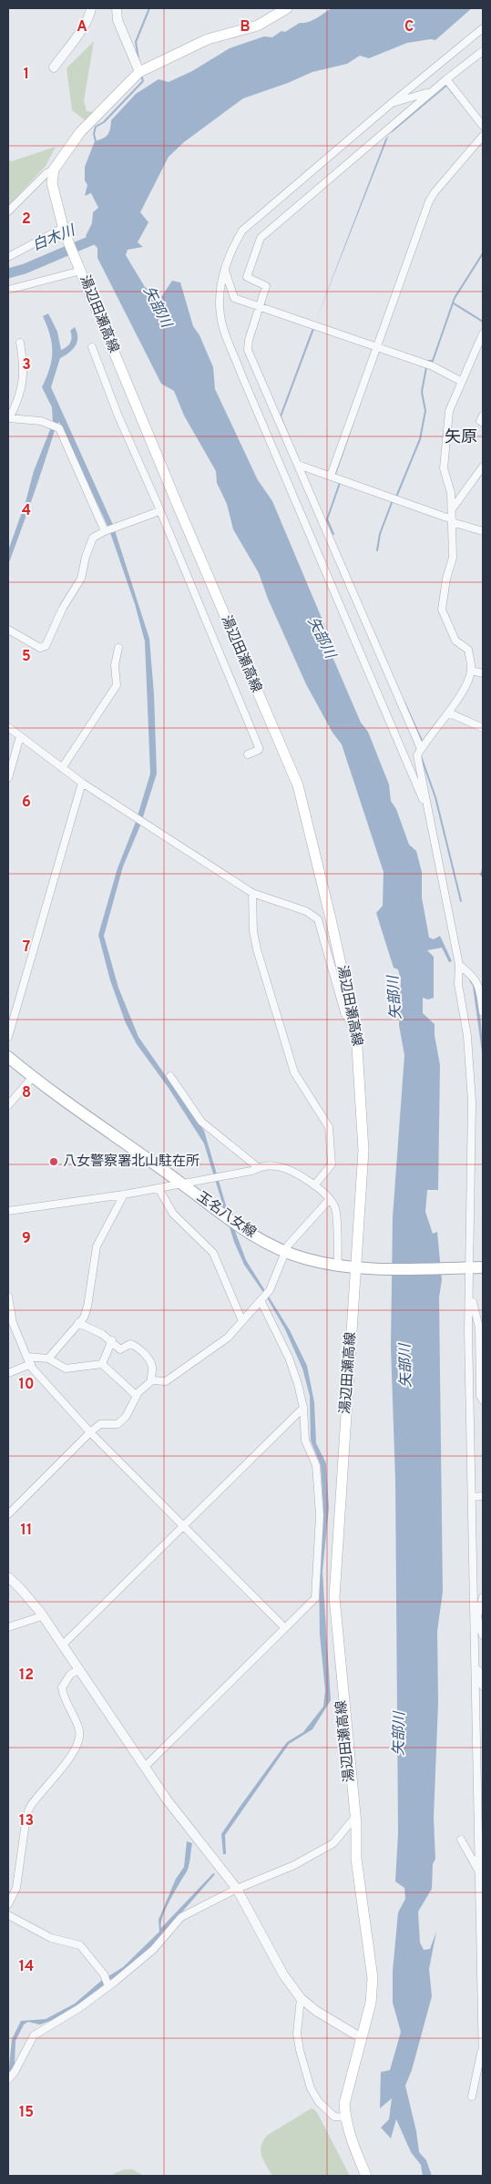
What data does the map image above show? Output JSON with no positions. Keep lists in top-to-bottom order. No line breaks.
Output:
{"streets":{"main road":["湯辺田瀬高線","玉名八女線"]},"crossings":[["湯辺田瀬高線","玉名八女線"]],"districts":["矢原"],"water":["白木川","矢部川"],"places":["八女警察署北山駐在所"],"grid":{"columns":["A","B","C"],"rows":["1","2","3","4","5","6","7","8","9","10","11","12","13","14","15"]}}
